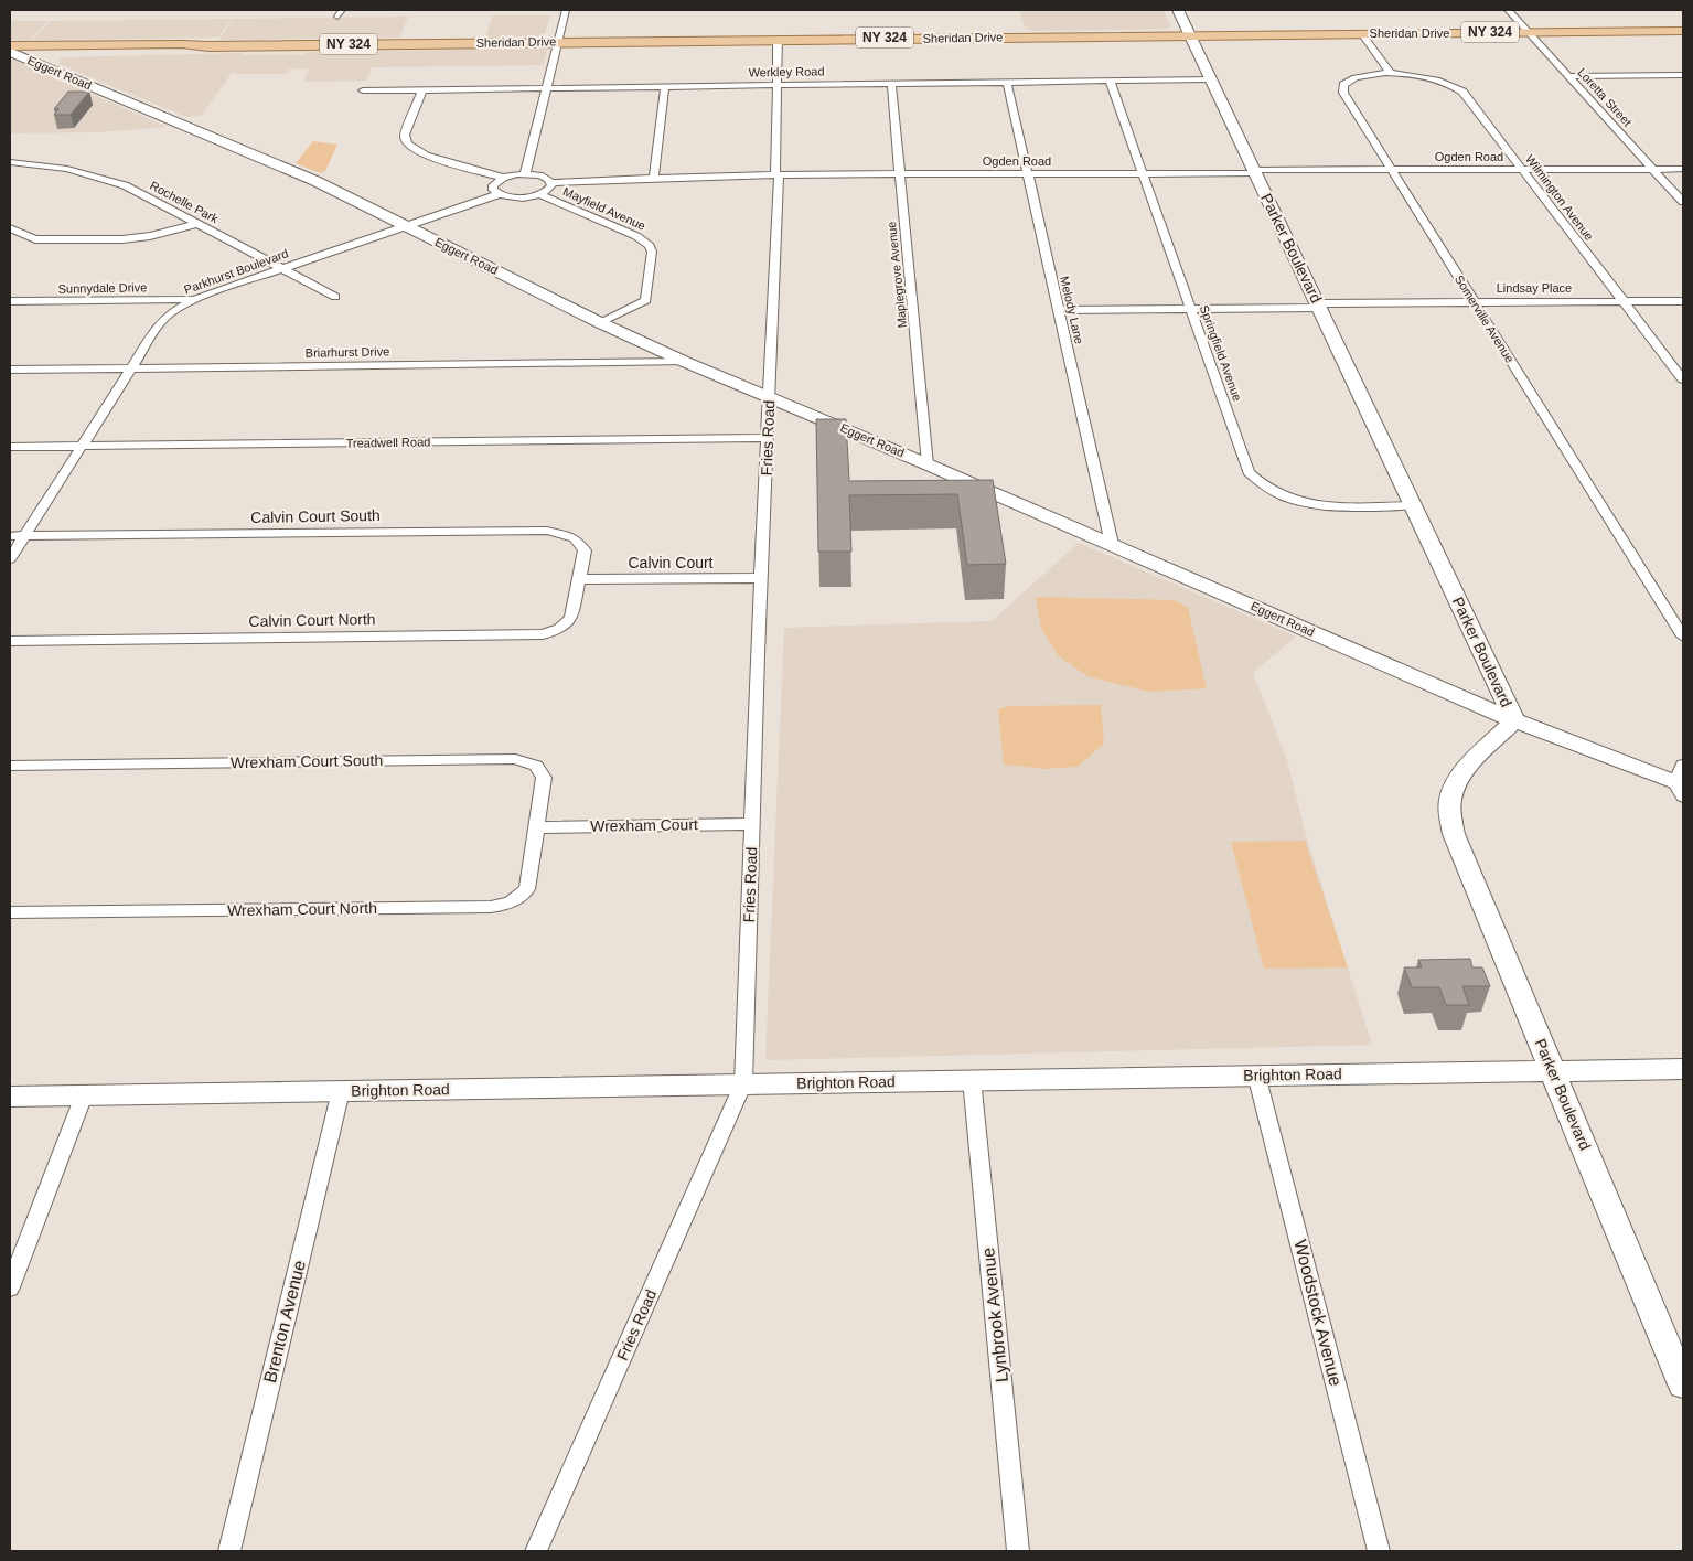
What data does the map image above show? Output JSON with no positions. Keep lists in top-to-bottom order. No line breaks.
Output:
{"streets":{"main road":["NY 324","Sheridan Drive"],"street":["Werkley Road","Eggert Road","Loretta Street","Ogden Road","Wilmington Avenue","Rochelle Park","Mayfield Avenue","Parker Boulevard","Parkhurst Boulevard","Maplegrove Avenue","Sunnydale Drive","Lindsay Place","Melody Lane","Somerville Avenue","Briarhurst Drive","Springfield Avenue","Fries Road","Treadwell Road","Calvin Court South","Calvin Court","Calvin Court North","Wrexham Court South","Wrexham Court","Wrexham Court North","Brighton Road","Woodstock Avenue","Lynbrook Avenue","Brenton Avenue"]},"crossings":[["Sheridan Drive","Eggert Road"],["Sheridan Drive","Loretta Street"],["Sheridan Drive","Parker Boulevard"],["Sheridan Drive","Fries Road"],["Werkley Road","Parker Boulevard"],["Werkley Road","Maplegrove Avenue"],["Werkley Road","Melody Lane"],["Werkley Road","Springfield Avenue"],["Werkley Road","Fries Road"],["Eggert Road","Mayfield Avenue"],["Eggert Road","Parker Boulevard"],["Eggert Road","Parkhurst Boulevard"],["Eggert Road","Maplegrove Avenue"],["Eggert Road","Melody Lane"],["Eggert Road","Briarhurst Drive"],["Eggert Road","Fries Road"],["Loretta Street","Ogden Road"],["Ogden Road","Wilmington Avenue"],["Ogden Road","Parker Boulevard"],["Ogden Road","Maplegrove Avenue"],["Ogden Road","Melody Lane"],["Ogden Road","Somerville Avenue"],["Ogden Road","Springfield Avenue"],["Ogden Road","Fries Road"],["Wilmington Avenue","Lindsay Place"],["Wilmington Avenue","Somerville Avenue"],["Rochelle Park","Parkhurst Boulevard"],["Parker Boulevard","Lindsay Place"],["Parker Boulevard","Springfield Avenue"],["Parker Boulevard","Brighton Road"],["Parkhurst Boulevard","Sunnydale Drive"],["Parkhurst Boulevard","Briarhurst Drive"],["Parkhurst Boulevard","Treadwell Road"],["Parkhurst Boulevard","Calvin Court South"],["Lindsay Place","Melody Lane"],["Lindsay Place","Somerville Avenue"],["Lindsay Place","Springfield Avenue"],["Fries Road","Treadwell Road"],["Fries Road","Calvin Court"],["Fries Road","Wrexham Court"],["Fries Road","Brighton Road"],["Calvin Court South","Calvin Court"],["Calvin Court South","Calvin Court North"],["Calvin Court","Calvin Court North"],["Wrexham Court South","Wrexham Court"],["Wrexham Court South","Wrexham Court North"],["Wrexham Court","Wrexham Court North"],["Brighton Road","Woodstock Avenue"],["Brighton Road","Lynbrook Avenue"],["Brighton Road","Brenton Avenue"]]}
